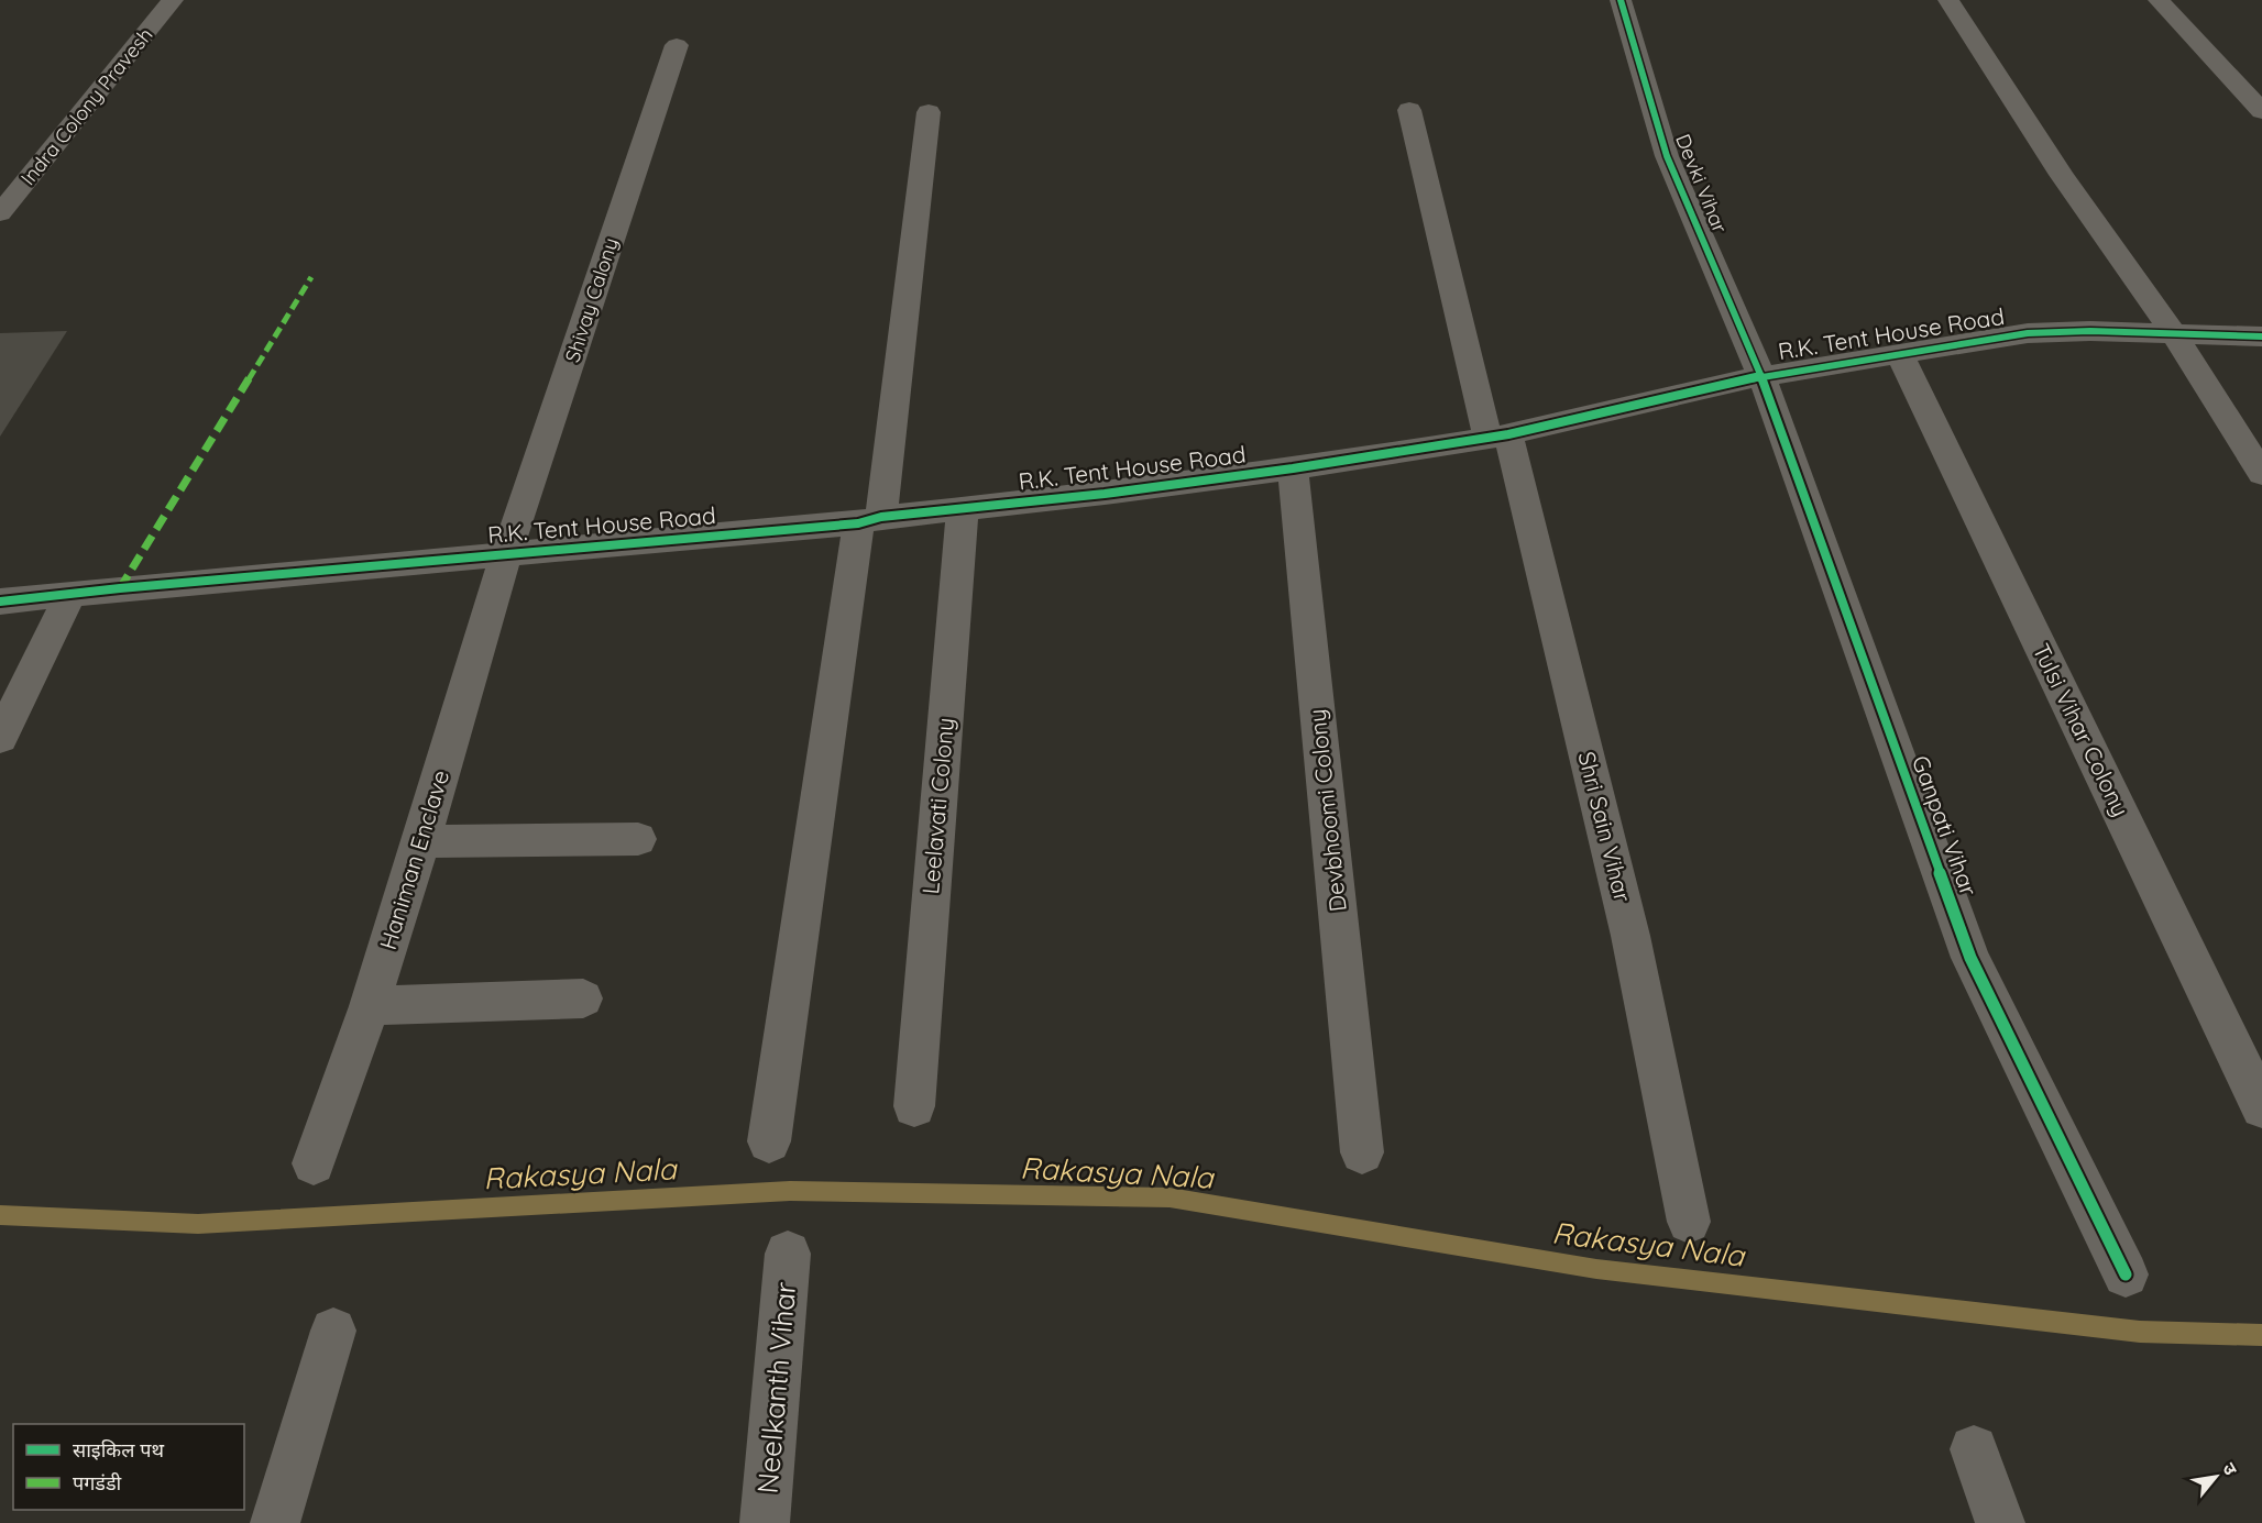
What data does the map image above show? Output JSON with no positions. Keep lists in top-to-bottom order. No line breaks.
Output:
{"streets":{"street":["Indra Colony Pravesh","Devki Vihar","Shivay Calony","R.K. Tent House Road","Tulsi Vihar Colony","Leelavati Colony","Devbhoomi Colony","Ganpati Vihar","Shri Sain Vihar","Haniman Enclave","Neelkanth Vihar"]},"crossings":[["Devki Vihar","R.K. Tent House Road"],["Devki Vihar","Ganpati Vihar"],["Shivay Calony","R.K. Tent House Road"],["Shivay Calony","Haniman Enclave"],["R.K. Tent House Road","Tulsi Vihar Colony"],["R.K. Tent House Road","Leelavati Colony"],["R.K. Tent House Road","Devbhoomi Colony"],["R.K. Tent House Road","Ganpati Vihar"],["R.K. Tent House Road","Shri Sain Vihar"],["R.K. Tent House Road","Haniman Enclave"]],"water":["Rakasya Nala"],"legend":["साइकिल पथ","पगडंडी"],"north":"top right"}
